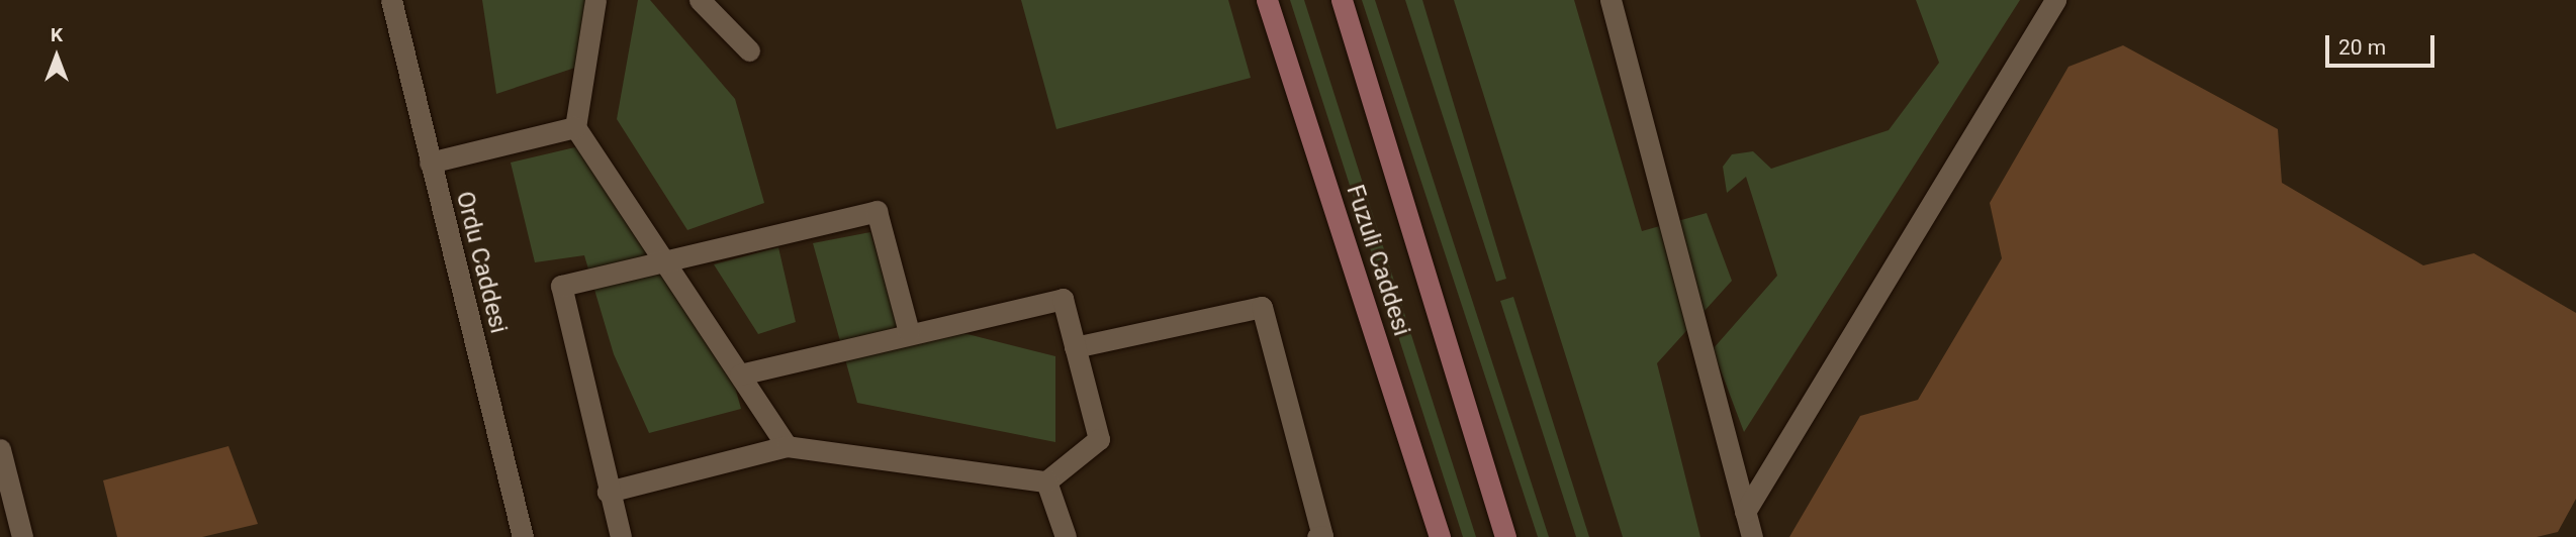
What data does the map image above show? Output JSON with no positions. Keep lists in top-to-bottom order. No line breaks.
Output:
{"streets":{"main road":["Fuzuli Caddesi"],"street":["Ordu Caddesi"]},"scale_bar":"20 m","north":"top"}
